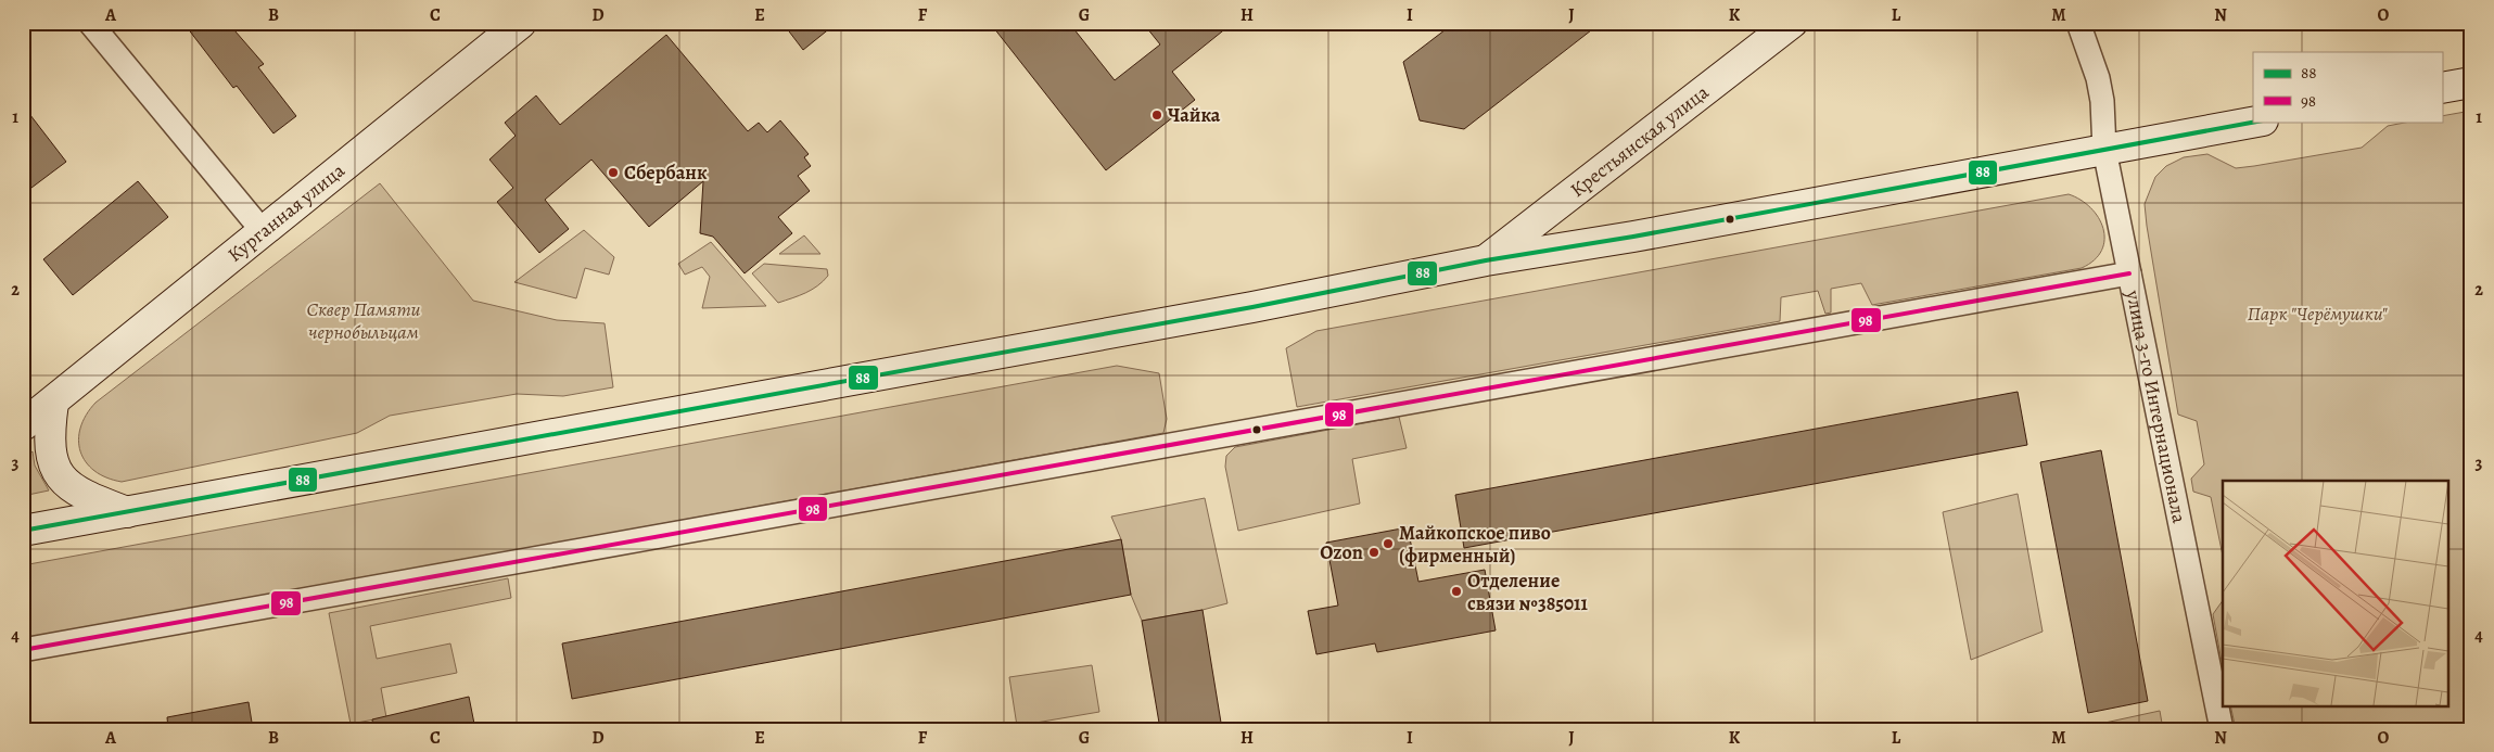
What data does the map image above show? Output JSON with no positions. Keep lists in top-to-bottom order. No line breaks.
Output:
{"streets":{"main road":["Крестьянская улица","Курганная улица"],"street":["улица 3-го Интернационала"]},"parks":["Сквер Памяти чернобыльцам","Парк \"Черёмушки\""],"places":["Чайка","Сбербанк","Майкопское пиво (фирменный)","Ozon","Отделение связи №385011"],"lines":["transit line 88","transit line 98"],"legend":["88","98"],"grid":{"columns":["A","B","C","D","E","F","G","H","I","J","K","L","M","N","O"],"rows":["1","2","3","4"]}}
